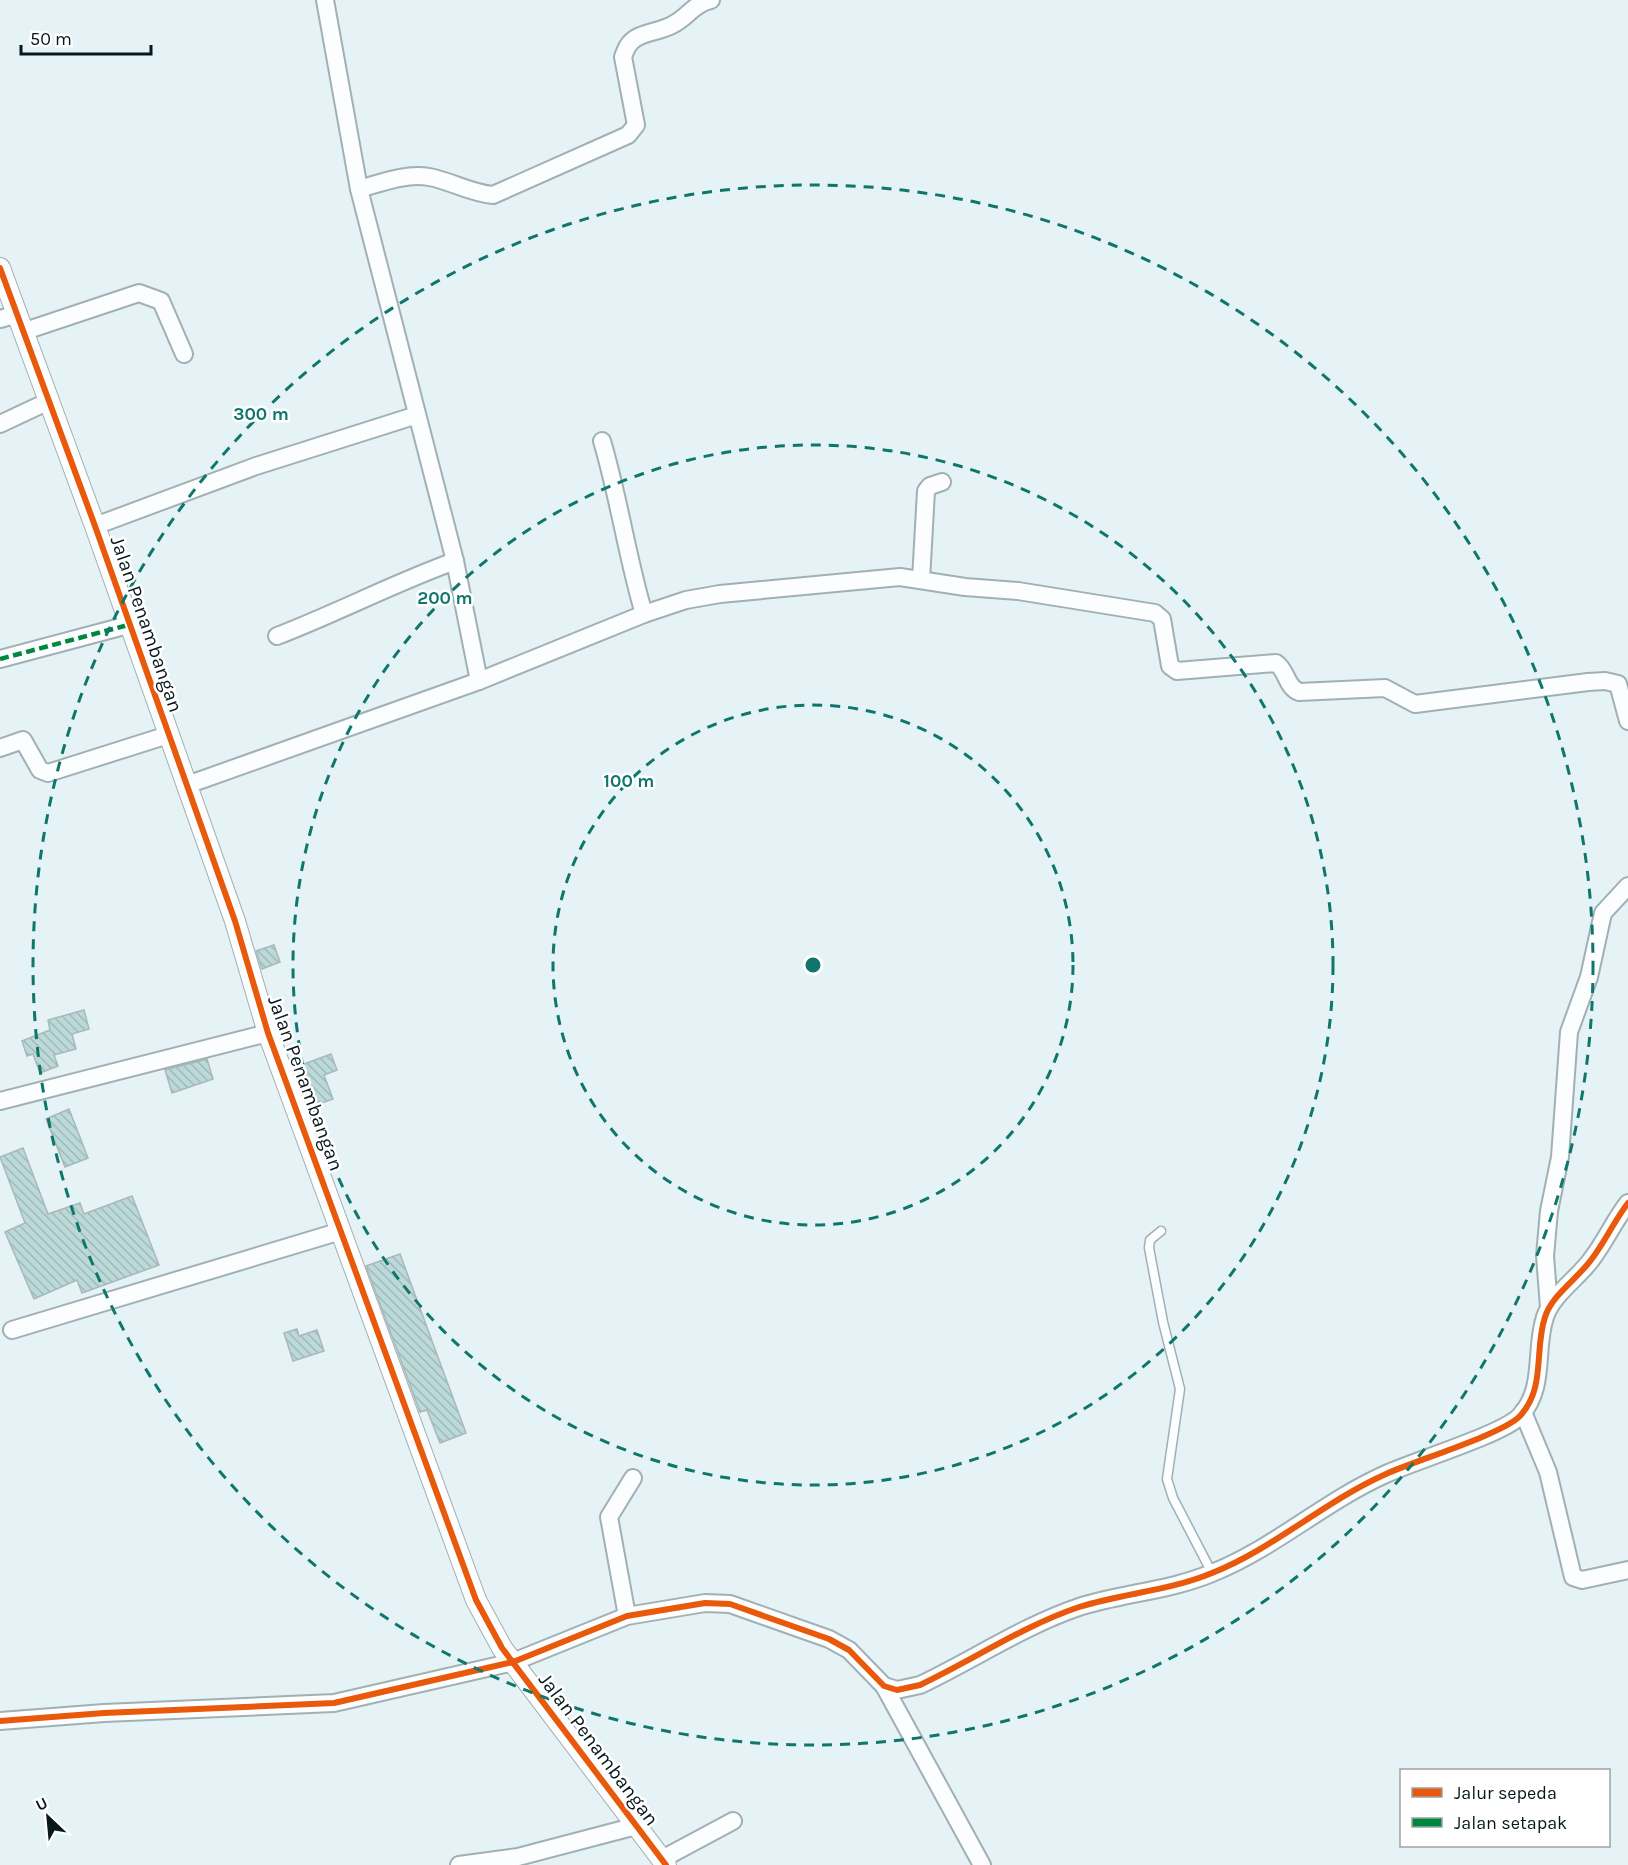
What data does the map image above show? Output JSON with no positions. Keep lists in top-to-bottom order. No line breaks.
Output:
{"streets":{"street":["Jalan Penambangan"]},"legend":["Jalur sepeda","Jalan setapak"],"scale_bar":"50 m","north":"top left","rings":["300 m","200 m","100 m"]}
